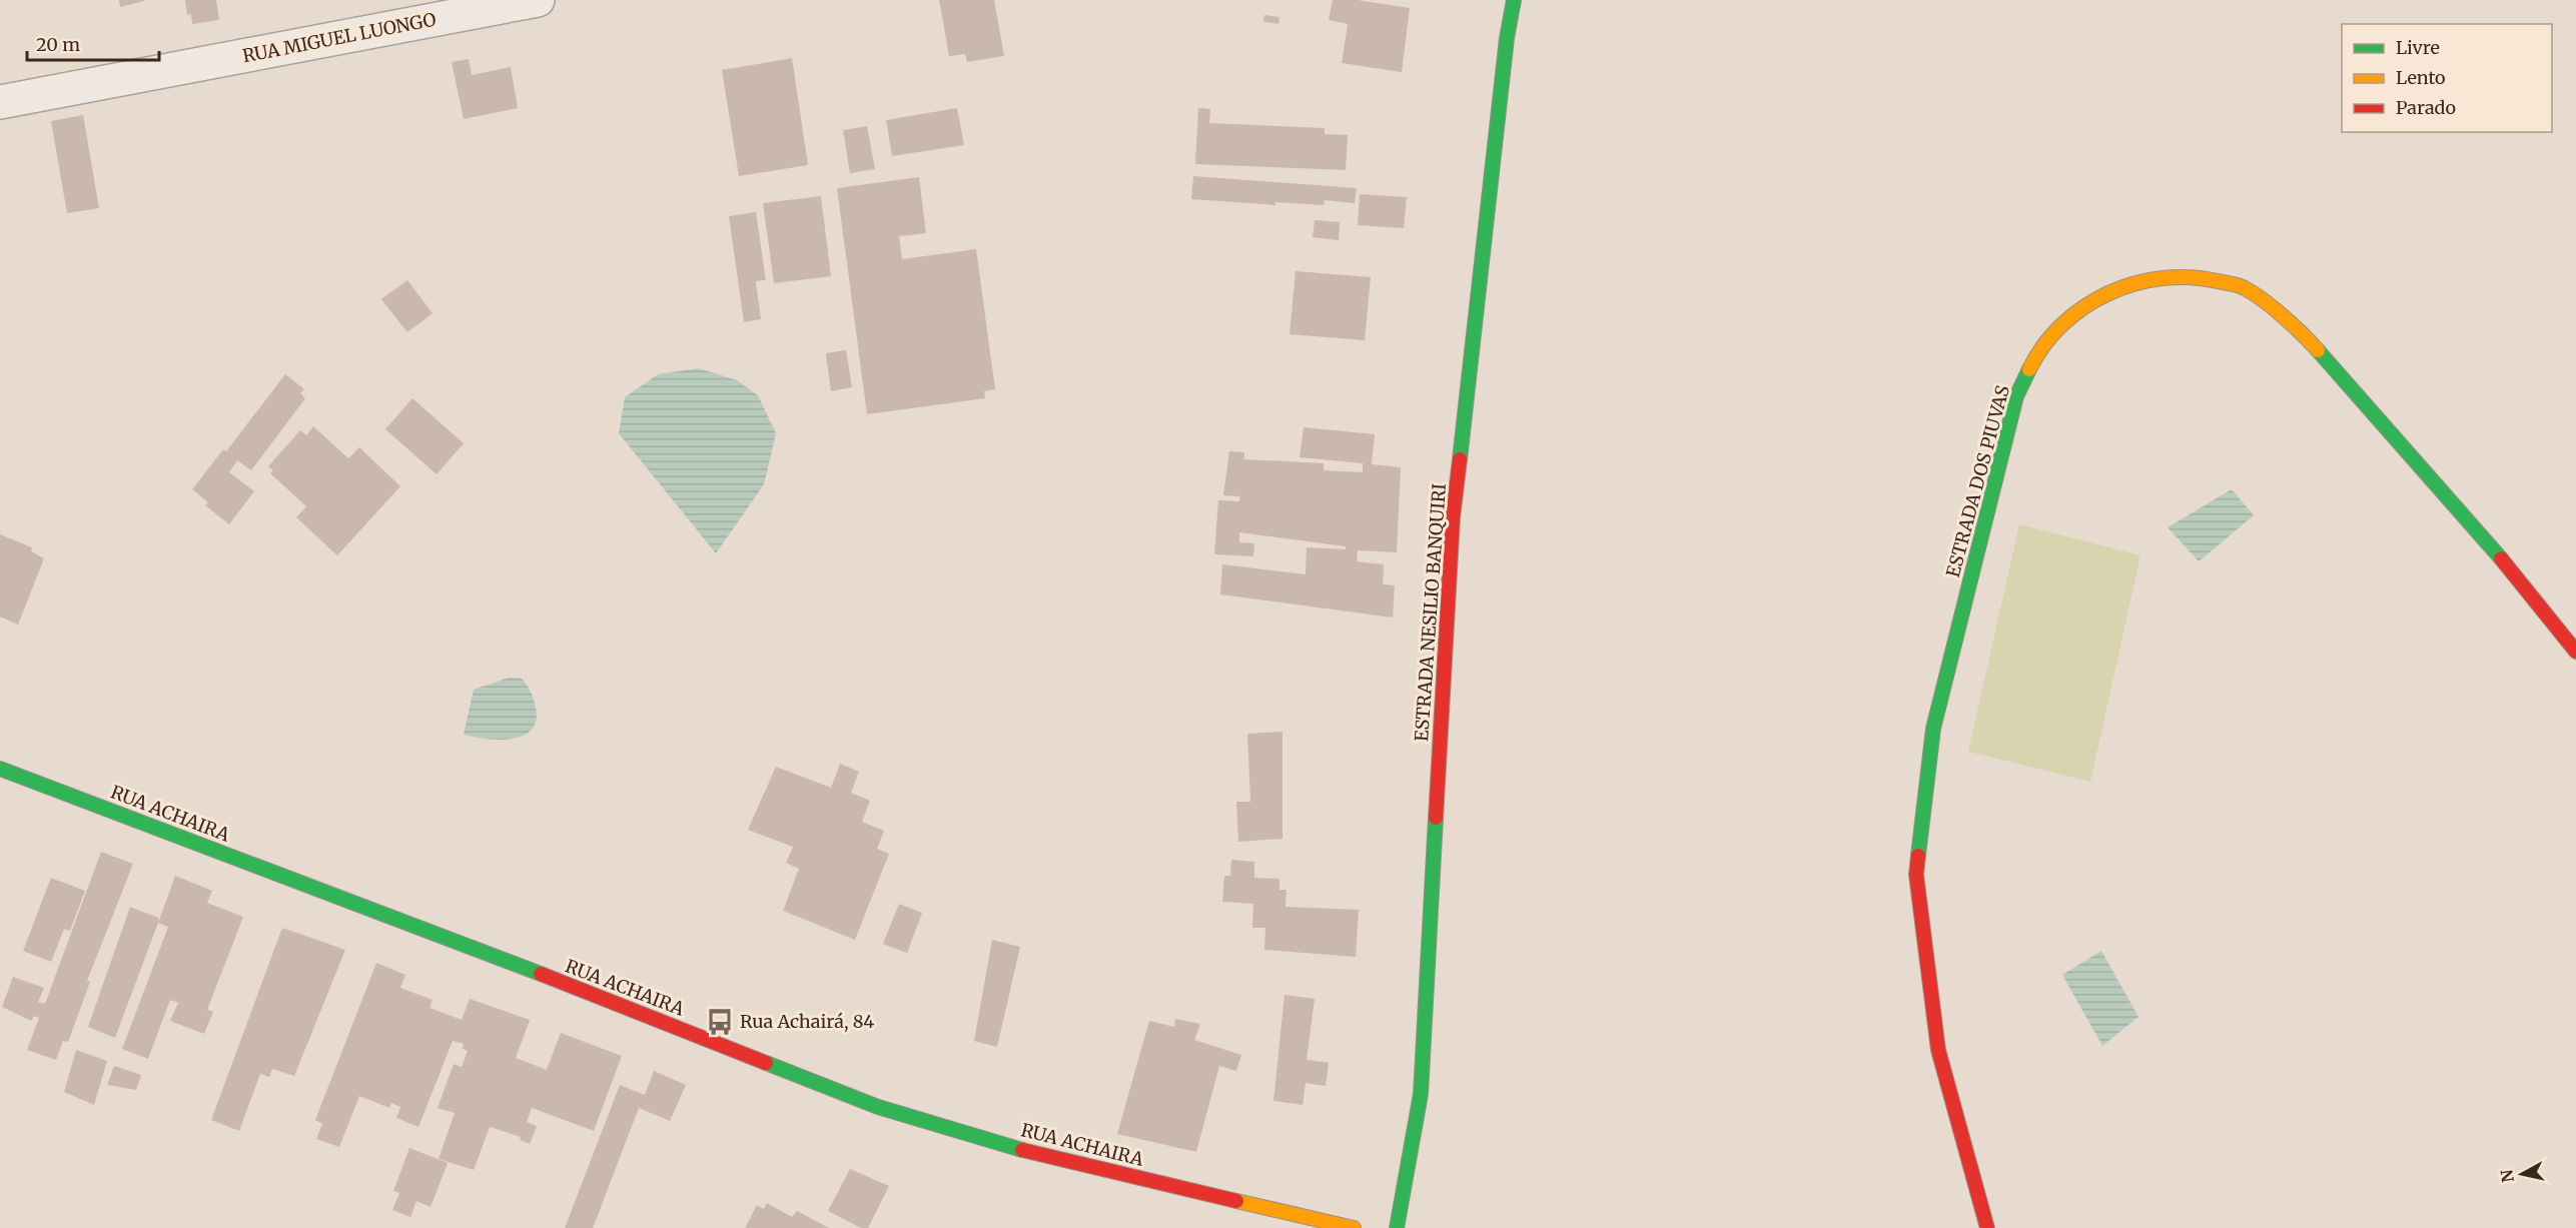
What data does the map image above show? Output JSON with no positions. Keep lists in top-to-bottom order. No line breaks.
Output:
{"streets":{"street":["RUA MIGUEL LUONGO","ESTRADA DOS PIUVAS","ESTRADA NESILIO BANQUIRI","RUA ACHAIRA"]},"places":{"bus stop":["Rua Achairá, 84"]},"legend":["Livre","Lento","Parado"],"scale_bar":"20 m","north":"left"}
